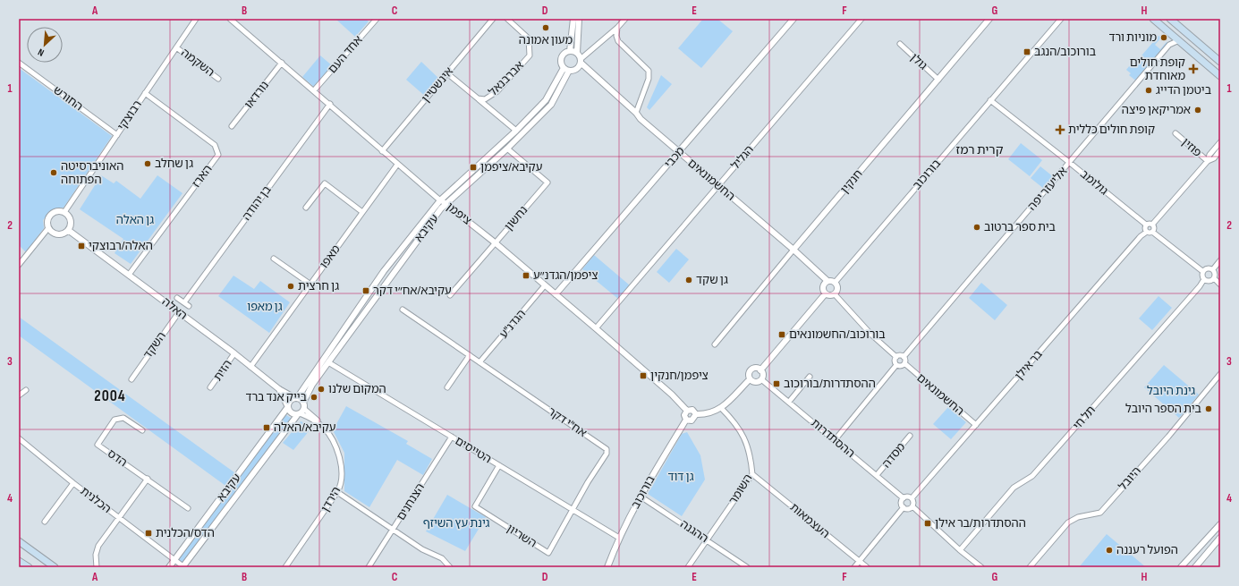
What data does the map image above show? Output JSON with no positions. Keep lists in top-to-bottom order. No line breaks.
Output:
{"streets":{"street":["אחד העם","גולן","השקמה","אברבנאל","אינשטיין","נורדאו","החורש","רבוצקי","פוזין","מכבי","הגליל","בורוכוב","הארז","החשמונאים","חנקין","גולומב","אליעזר יפה","בן יהודה","ציפמן","נחשון","עקיבא","מאפו","האלה","הגדנ''ע","השקד","בר אילן","הזית","תל חי","אח''י דקר","ההסתדרות","הטייסים","מסדה","הדס","היובל","השומר","הירדן","הכלנית","הצנחנים","העצמאות","ההגנה","השריון"]},"crossings":[["אחד העם","ציפמן"],["גולן","חנקין"],["השקמה","רבוצקי"],["אברבנאל","אינשטיין"],["אברבנאל","עקיבא"],["אינשטיין","ציפמן"],["נורדאו","ציפמן"],["החורש","רבוצקי"],["רבוצקי","הארז"],["רבוצקי","האלה"],["מכבי","החשמונאים"],["מכבי","ציפמן"],["הגליל","החשמונאים"],["הגליל","ציפמן"],["בורוכוב","החשמונאים"],["בורוכוב","גולומב"],["בורוכוב","ציפמן"],["בורוכוב","הטייסים"],["בורוכוב","ההגנה"],["הארז","האלה"],["החשמונאים","חנקין"],["החשמונאים","אליעזר יפה"],["החשמונאים","עקיבא"],["החשמונאים","בר אילן"],["גולומב","אליעזר יפה"],["גולומב","בר אילן"],["בן יהודה","ציפמן"],["ציפמן","נחשון"],["ציפמן","עקיבא"],["ציפמן","מאפו"],["ציפמן","הגדנ''ע"],["נחשון","עקיבא"],["עקיבא","האלה"],["עקיבא","הטייסים"],["עקיבא","הירדן"],["עקיבא","הכלנית"],["מאפו","האלה"],["האלה","השקד"],["האלה","הזית"],["האלה","הירדן"],["הגדנ''ע","אח''י דקר"],["בר אילן","ההסתדרות"],["אח''י דקר","הטייסים"],["אח''י דקר","השריון"],["ההסתדרות","מסדה"],["הטייסים","הצנחנים"],["הטייסים","השריון"],["השומר","העצמאות"],["השומר","ההגנה"]],"districts":["קרית רמז","2004"],"parks":["גן האלה","גן מאפו","גינת היובל","גן דוד","גינת עץ השיזף"],"places":{"other":["מעון אמונה","מוניות ורד","ביטמן הדייג","אמריקאן פיצה","גן שחלב","האוניברסיטה הפתוחה","בית ספר ברטוב","גן שקד","גן חרצית","המקום שלנו","בייק אנד ברד","בית הספר היובל","הפועל רעננה"],"transit":["בורוכוב/הנגב","עקיבא/ציפמן","האלה/רבוצקי","ציפמן/הגדנ״ע","עקיבא/אח״י דקר","בורוכוב/החשמונאים","ציפמן/חנקין","ההסתדרות/בורוכוב","עקיבא/האלה","ההסתדרות/בר אילן","הדס/הכלנית"],"health":["קופת חולים מאוחדת","קופת חולים כללית"]},"north":"bottom left","grid":{"columns":["A","B","C","D","E","F","G","H"],"rows":["1","2","3","4"]}}
